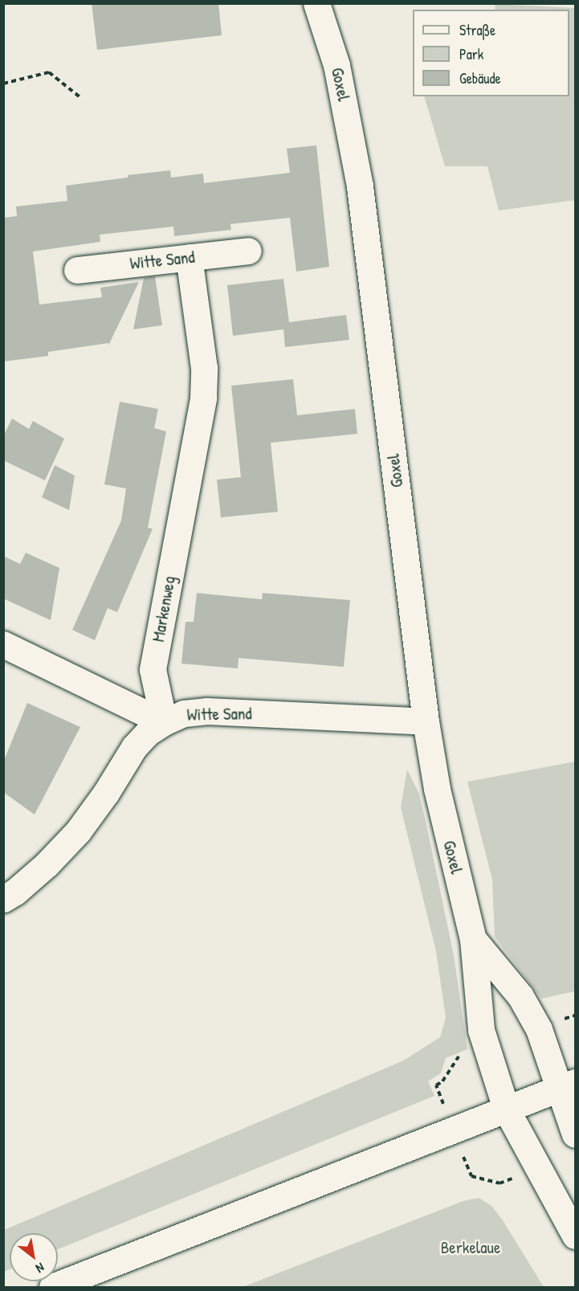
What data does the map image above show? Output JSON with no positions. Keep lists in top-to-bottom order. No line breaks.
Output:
{"streets":{"street":["Goxel","Witte Sand","Markenweg"]},"crossings":[["Goxel","Witte Sand"],["Witte Sand","Markenweg"]],"parks":["Berkelaue"],"legend":["Straße","Park","Gebäude"],"north":"bottom right"}
